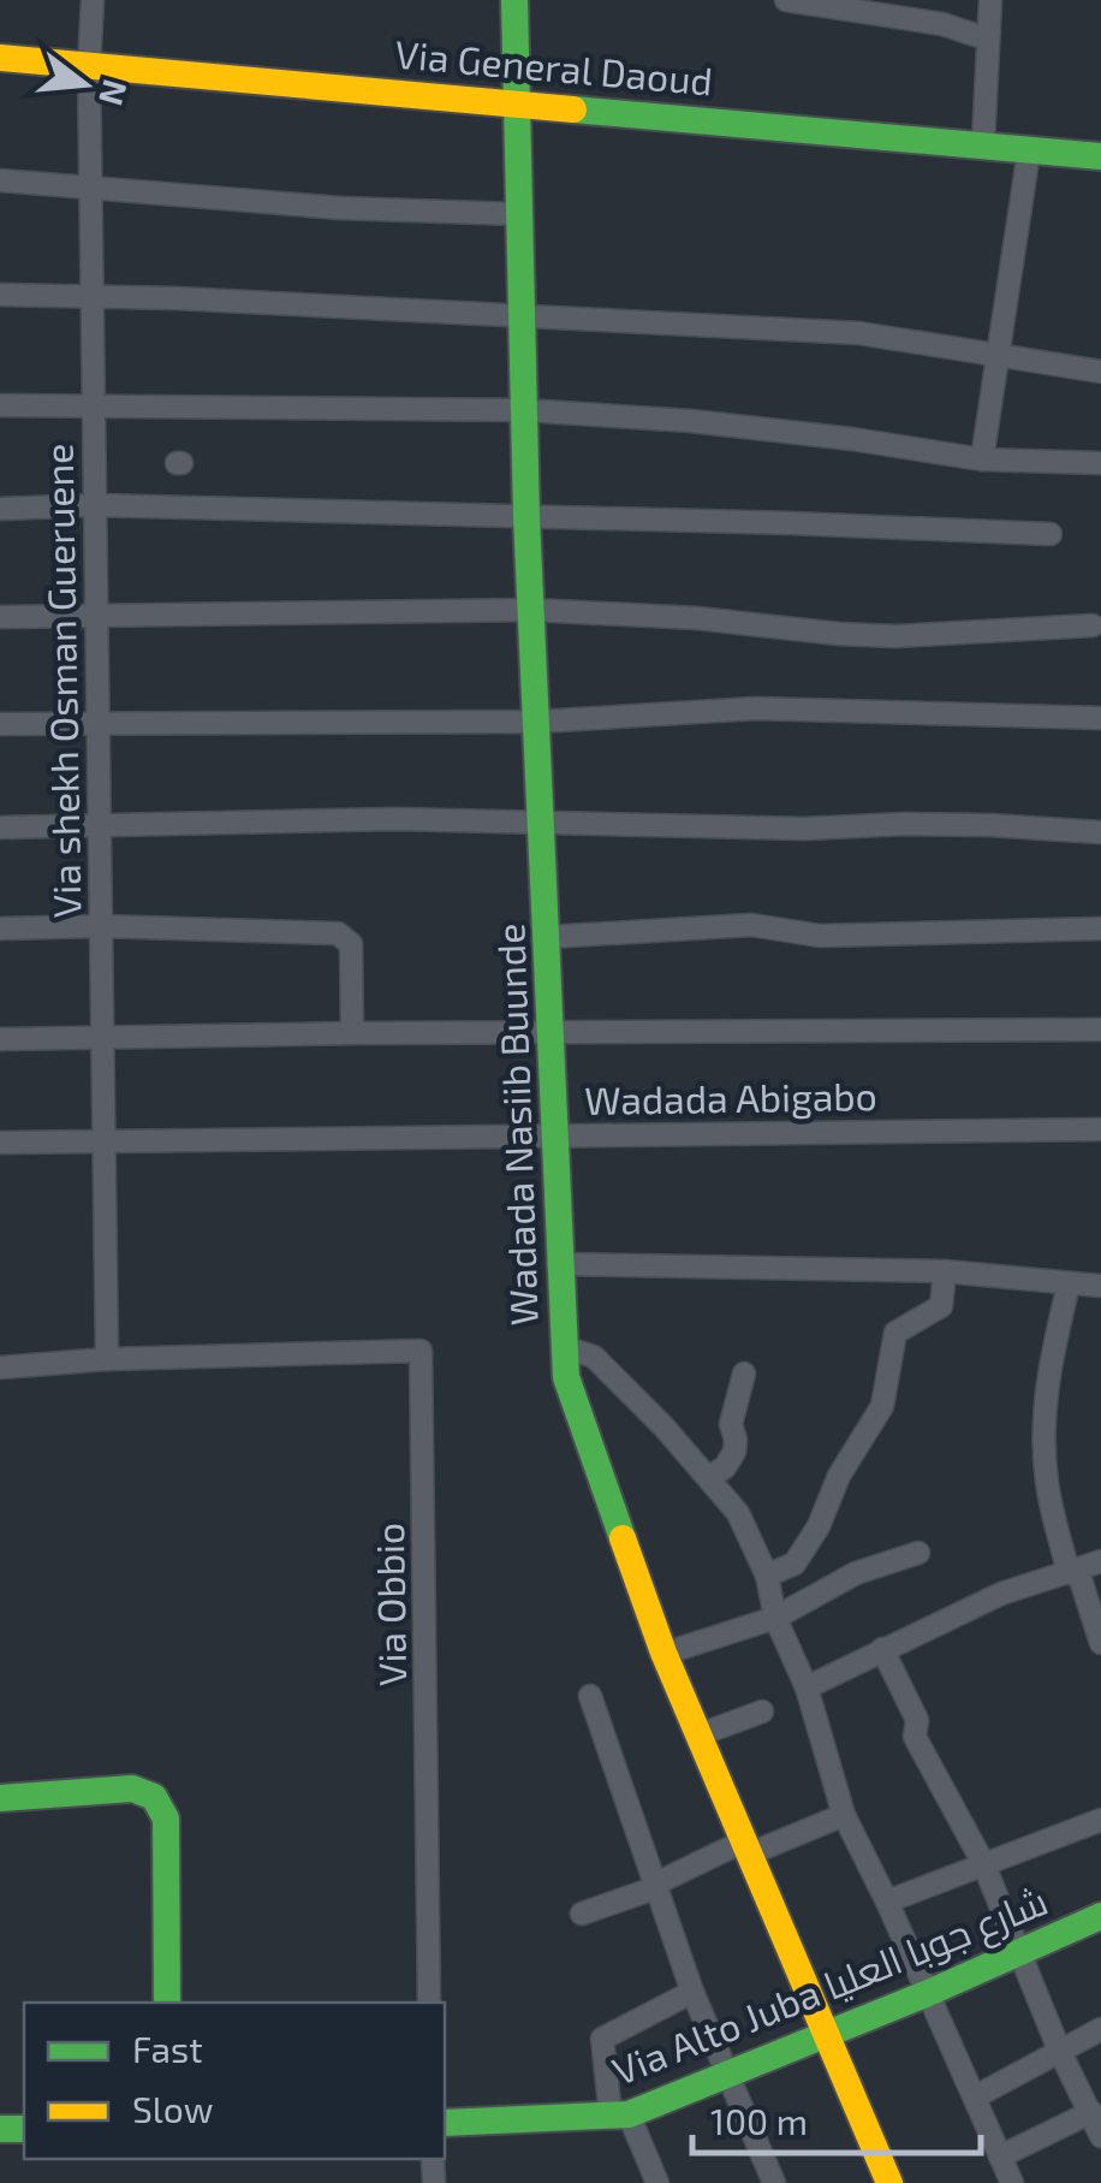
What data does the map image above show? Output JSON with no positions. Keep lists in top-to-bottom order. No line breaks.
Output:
{"streets":{"street":["Via General Daoud","Via shekh Osman Gueruene","Wadada Abigabo","Wadada Nasiib Buunde","Via Obbio","Via Alto Juba شارع جوبا العليا"]},"crossings":[["Via General Daoud","Via shekh Osman Gueruene"],["Via General Daoud","Wadada Nasiib Buunde"],["Via shekh Osman Gueruene","Wadada Abigabo"],["Via shekh Osman Gueruene","Via Obbio"],["Wadada Abigabo","Wadada Nasiib Buunde"],["Wadada Nasiib Buunde","Via Alto Juba شارع جوبا العليا"]],"legend":["Fast","Slow"],"scale_bar":"100 m","north":"right"}
